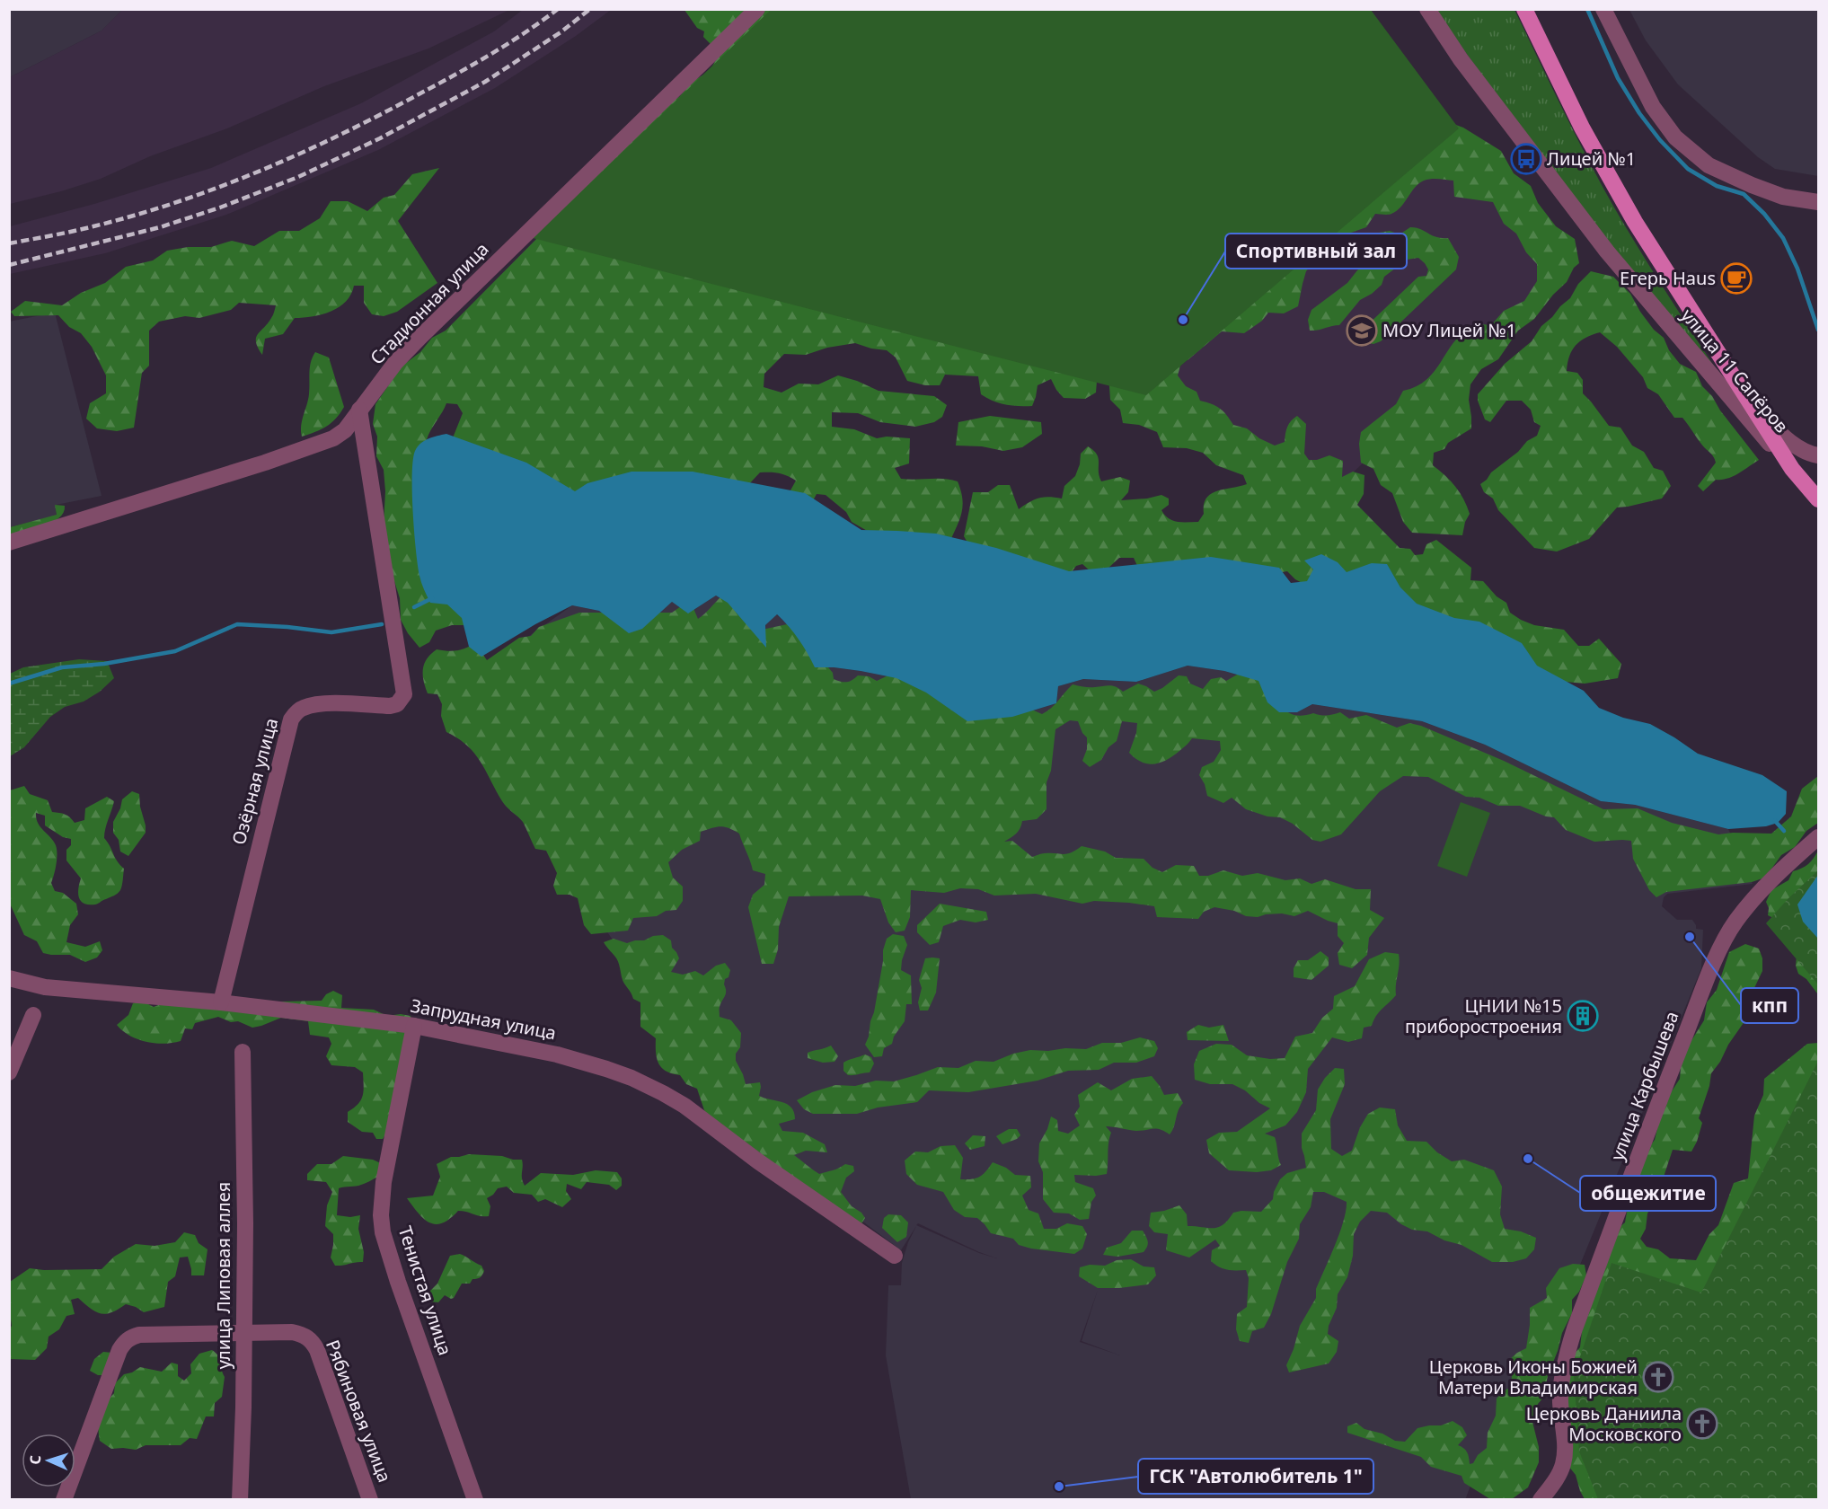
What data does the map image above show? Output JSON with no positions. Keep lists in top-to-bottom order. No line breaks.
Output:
{"streets":{"main road":["улица 11 Сапёров"],"street":["Стадионная улица","Озёрная улица","Запрудная улица","улица Карбышева","улица Липовая аллея","Тенистая улица","Рябиновая улица"]},"crossings":[["Стадионная улица","Озёрная улица"],["Озёрная улица","Запрудная улица"],["Запрудная улица","Тенистая улица"],["улица Липовая аллея","Рябиновая улица"]],"places":{"bus stop":["Лицей №1"],"cafe":["Егерь Haus"],"other":["Спортивный зал","кпп","общежитие","ГСК \"Автолюбитель 1\""],"school or university":["МОУ Лицей №1"],"building":["ЦНИИ №15 приборостроения"],"church":["Церковь Иконы Божией Матери Владимирская","Церковь Даниила Московского"]},"north":"left"}
